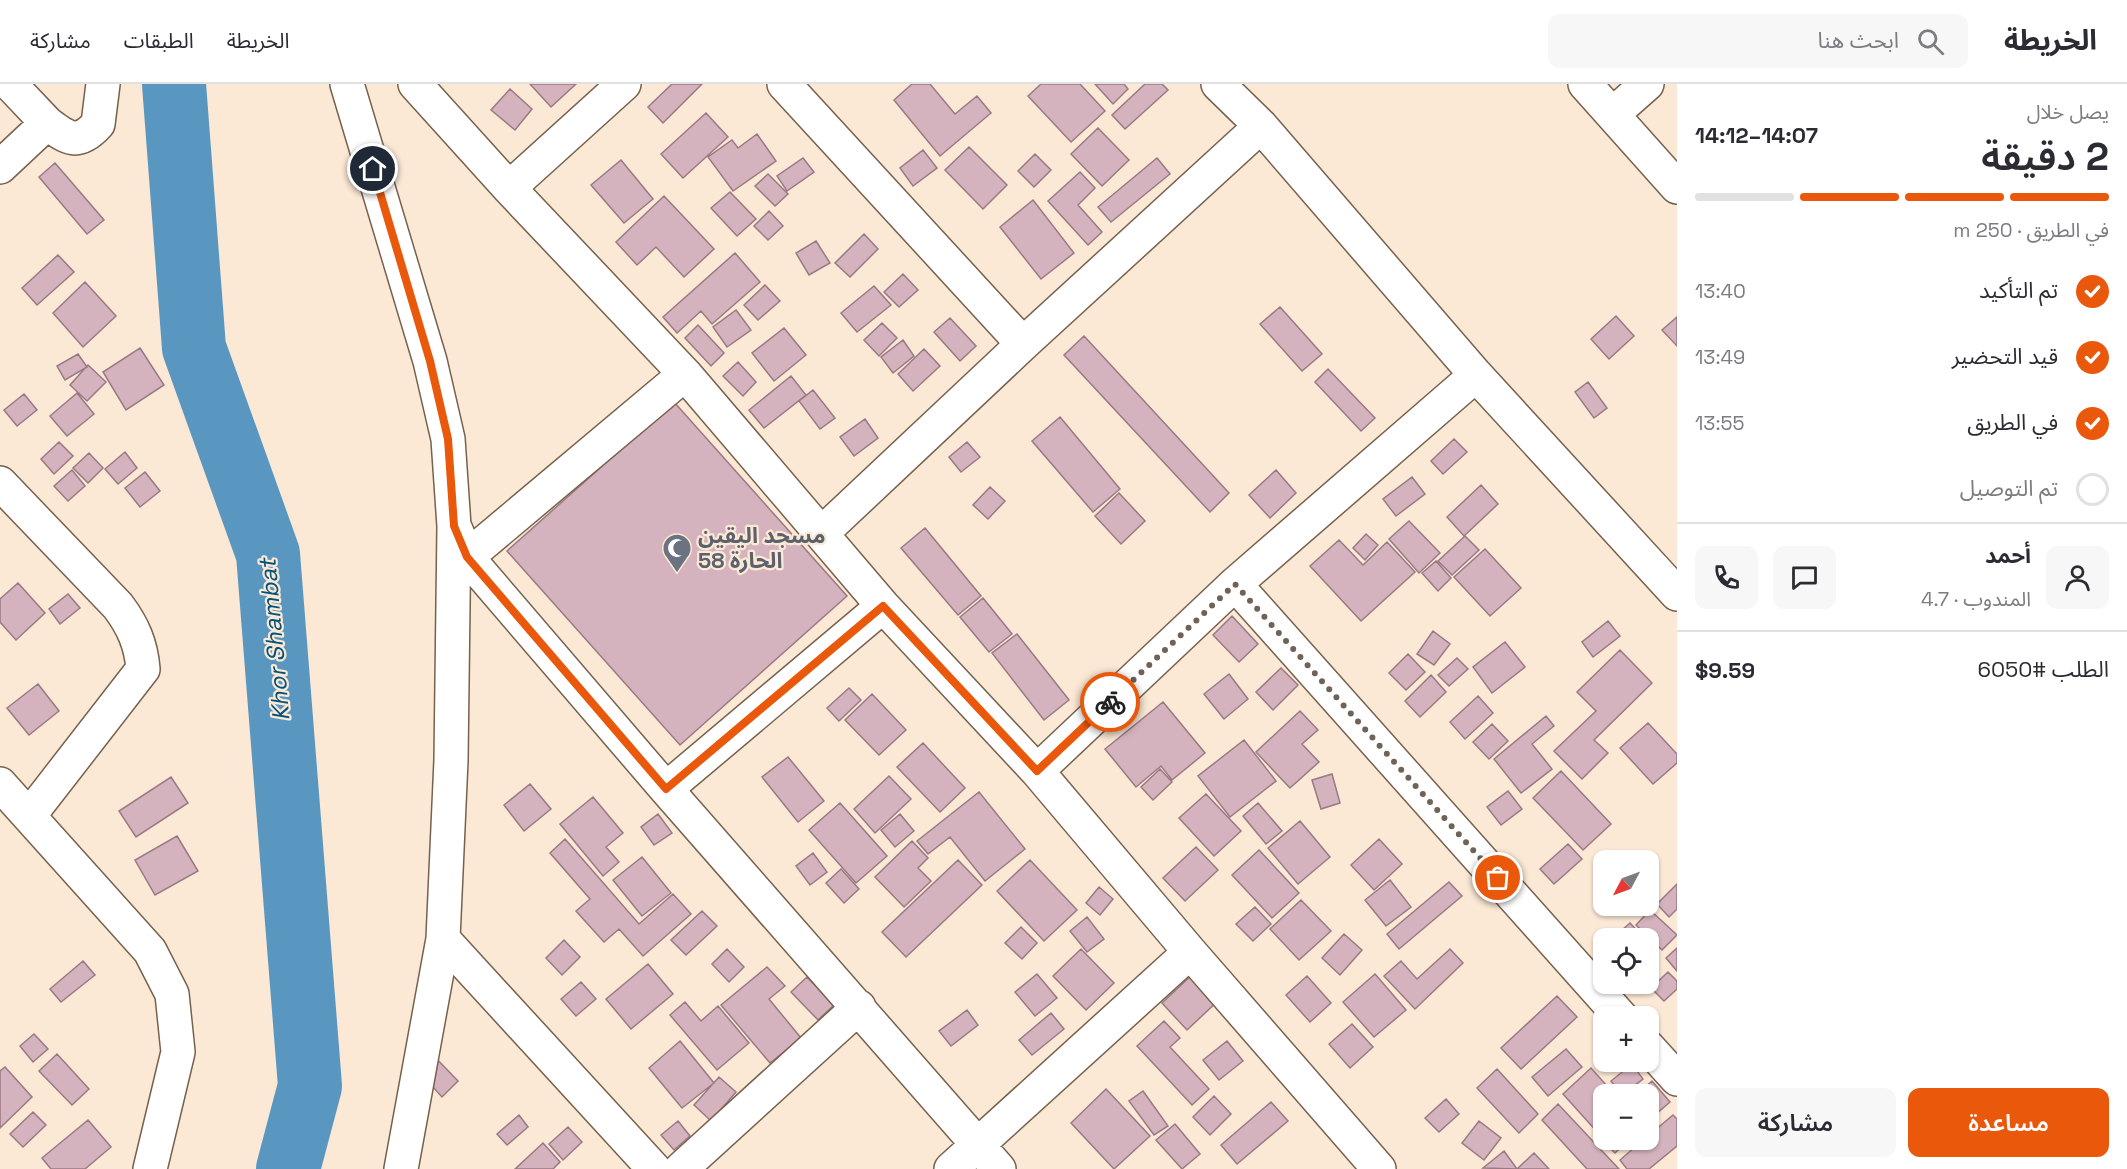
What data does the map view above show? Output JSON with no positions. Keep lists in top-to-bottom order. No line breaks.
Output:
{"water":["Khor Shambat"],"places":{"mosque":["مسجد اليقين الحارة 58"]},"north":"bottom left","page":{"header":"الخريطة","search":"ابحث هنا","nav":["الخريطة","الطبقات","مشاركة"],"heading":["2 دقيقة","يصل خلال","14:07–14:12"],"panel":["أحمد","المندوب · 4.7","الطلب #6050","$9.59"],"bar":"في الطريق · 250 m","list":[["تم التأكيد","13:40"],["قيد التحضير","13:49"],["في الطريق","13:55"],"تم التوصيل"],"map_buttons":["+","−"],"buttons":["مساعدة","مشاركة"]}}
